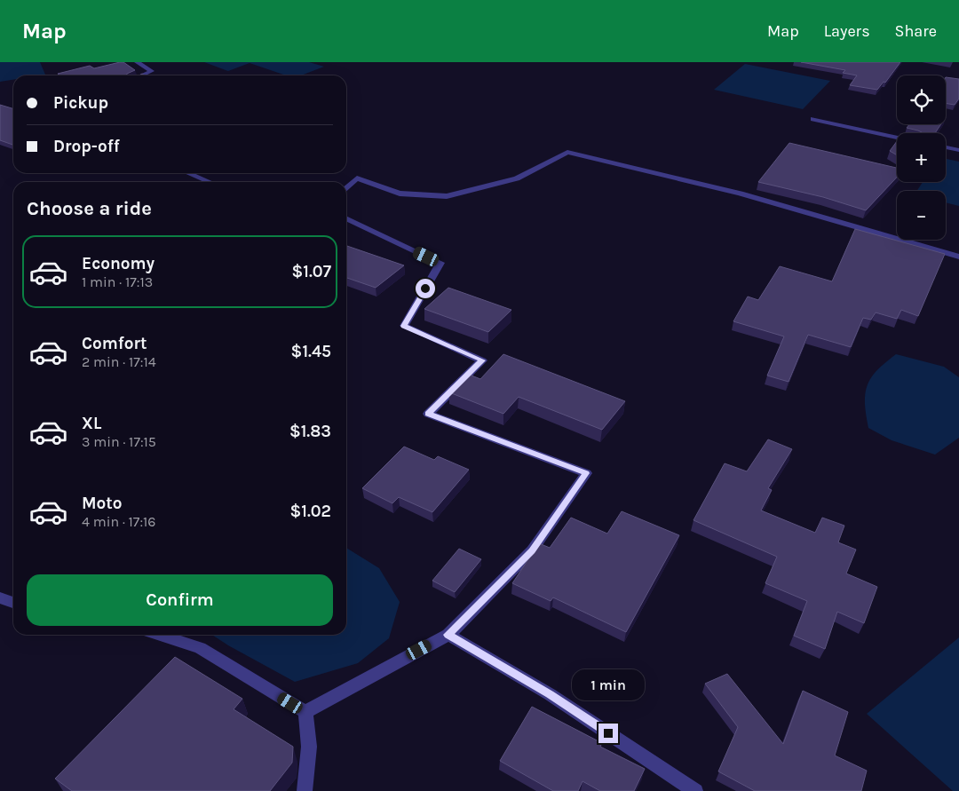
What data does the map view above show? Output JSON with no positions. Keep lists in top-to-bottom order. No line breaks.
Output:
{"page":{"header":"Map","nav":["Map","Layers","Share"],"map_buttons":["+","−"],"banner":["Pickup","Drop-off"],"heading":"Choose a ride","list":[{"name":"Economy","note":"1 min · 17:13","value":"$1.07"},{"name":"Comfort","note":"2 min · 17:14","value":"$1.45"},{"name":"XL","note":"3 min · 17:15","value":"$1.83"},{"name":"Moto","note":"4 min · 17:16","value":"$1.02"}],"buttons":"Confirm","bubble":"1 min"}}
